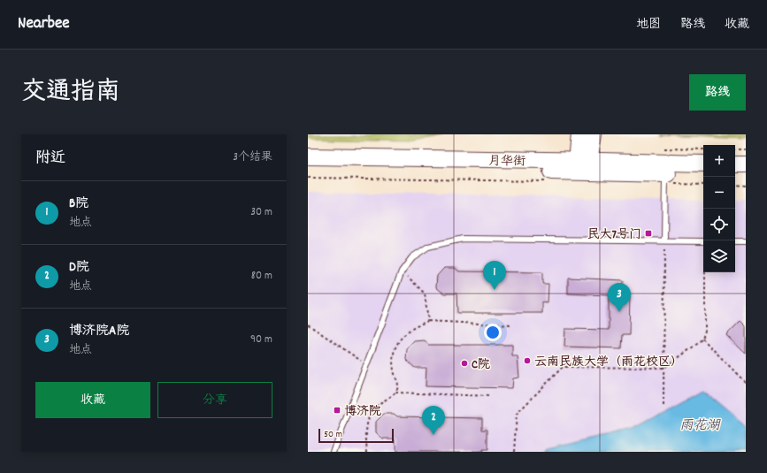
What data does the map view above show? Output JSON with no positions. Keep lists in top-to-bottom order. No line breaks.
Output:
{"streets":{"street":["月华街"]},"water":["雨花湖"],"places":{"transit":["民大7号门","博济院"],"other":["云南民族大学（雨花校区）","C院"]},"scale_bar":"50 m","page":{"header":"Nearbee","nav":["地图","路线","收藏"],"title":"交通指南","buttons":["路线",["收藏","分享"]],"heading":["附近","3个结果"],"map_buttons":["+","−"],"list":[{"mark":"1","name":"B院","note":"地点","value":"30 m"},{"mark":"2","name":"D院","note":"地点","value":"80 m"},{"mark":"3","name":"博济院A院","note":"地点","value":"90 m"}],"pins":["1","3","2"],"scale":"50 m"}}
